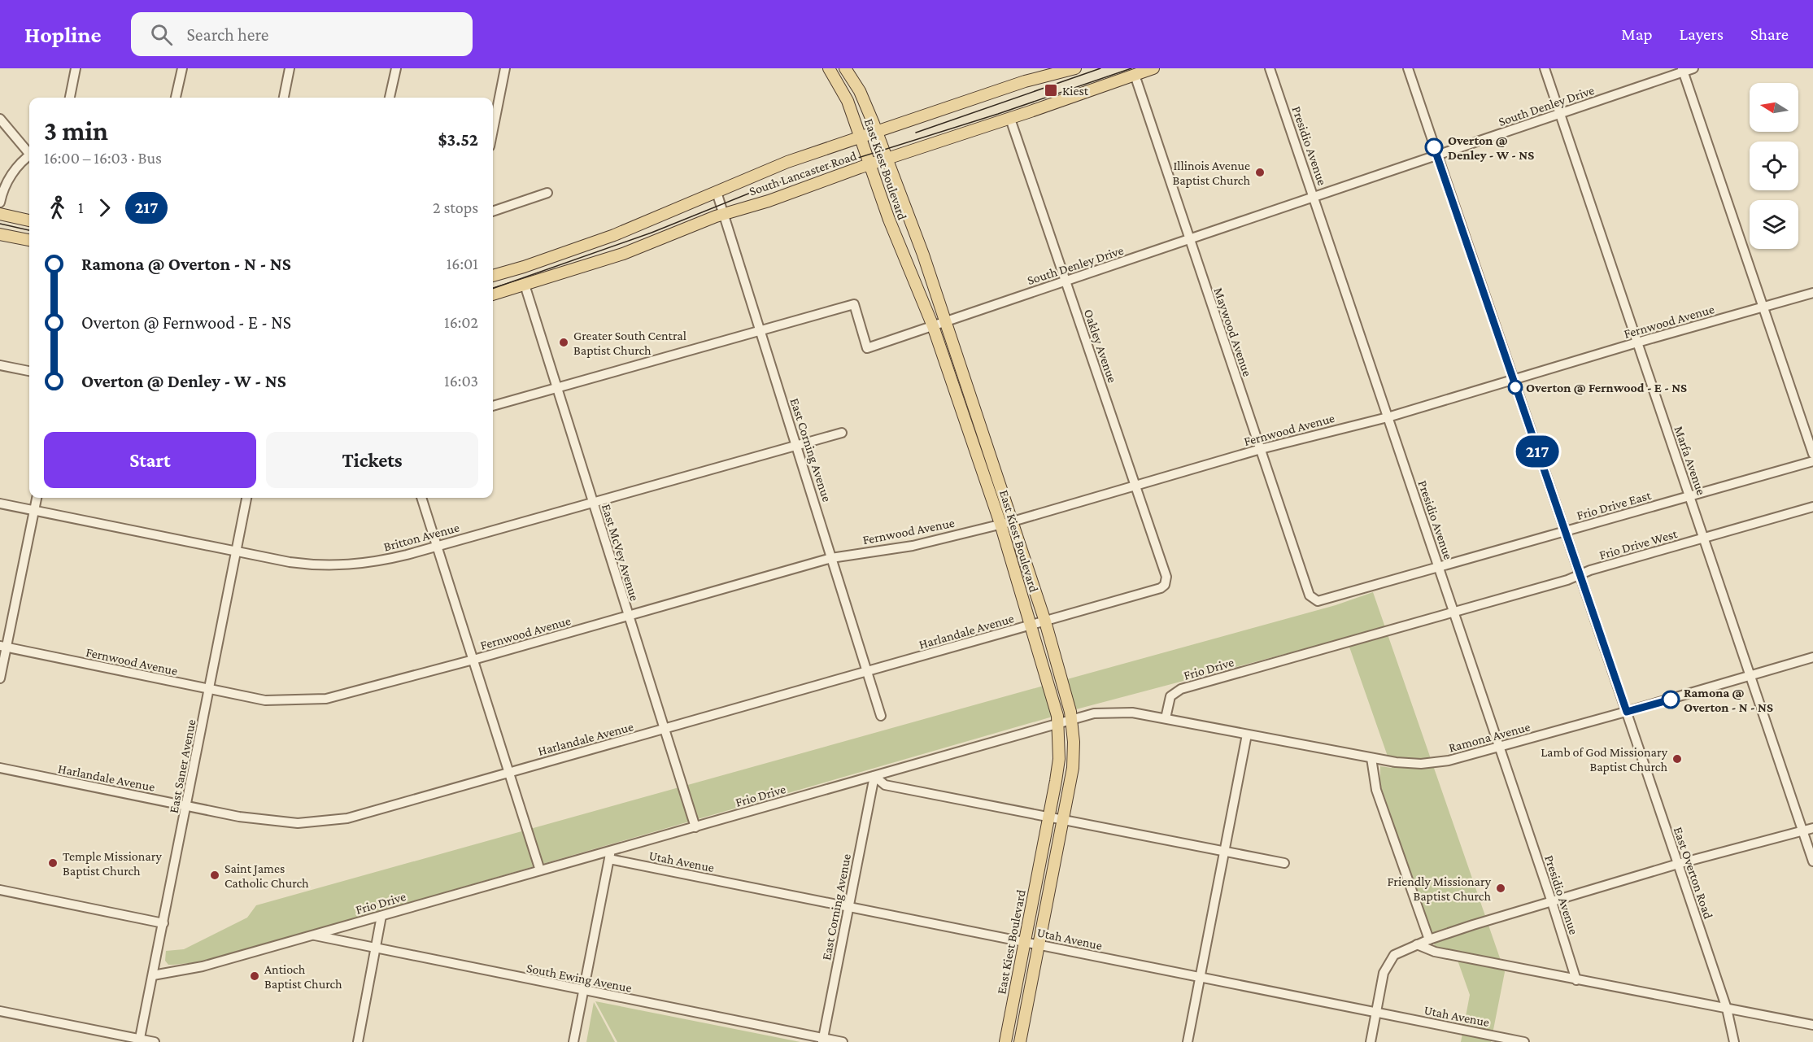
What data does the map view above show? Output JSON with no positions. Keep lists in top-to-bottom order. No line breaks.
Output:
{"streets":{"main road":["East Kiest Boulevard","South Lancaster Road"],"street":["South Denley Drive","Presidio Avenue","Fernwood Avenue","Maywood Avenue","Oakley Avenue","East Corning Avenue","Marfa Avenue","Frio Drive East","Britton Avenue","Frio Drive West","East McVey Avenue","Harlandale Avenue","Frio Drive","Ramona Avenue","East Saner Avenue","Utah Avenue","East Overton Road","South Ewing Avenue"]},"crossings":[["South Denley Drive","Presidio Avenue"],["South Denley Drive","East Kiest Boulevard"],["South Denley Drive","Maywood Avenue"],["South Denley Drive","Oakley Avenue"],["South Denley Drive","East Corning Avenue"],["South Denley Drive","Marfa Avenue"],["South Denley Drive","East McVey Avenue"],["South Denley Drive","East Overton Road"],["Presidio Avenue","Fernwood Avenue"],["Presidio Avenue","Frio Drive East"],["Presidio Avenue","Frio Drive West"],["Presidio Avenue","Ramona Avenue"],["East Kiest Boulevard","South Lancaster Road"],["East Kiest Boulevard","Fernwood Avenue"],["East Kiest Boulevard","Harlandale Avenue"],["East Kiest Boulevard","Frio Drive"],["East Kiest Boulevard","Utah Avenue"],["South Lancaster Road","Maywood Avenue"],["South Lancaster Road","Oakley Avenue"],["South Lancaster Road","East Corning Avenue"],["South Lancaster Road","East McVey Avenue"],["Fernwood Avenue","Maywood Avenue"],["Fernwood Avenue","Oakley Avenue"],["Fernwood Avenue","East Corning Avenue"],["Fernwood Avenue","Marfa Avenue"],["Fernwood Avenue","East McVey Avenue"],["Fernwood Avenue","East Saner Avenue"],["Fernwood Avenue","East Overton Road"],["Maywood Avenue","Frio Drive East"],["Oakley Avenue","Harlandale Avenue"],["East Corning Avenue","Britton Avenue"],["East Corning Avenue","Harlandale Avenue"],["East Corning Avenue","Frio Drive"],["East Corning Avenue","Utah Avenue"],["East Corning Avenue","South Ewing Avenue"],["Marfa Avenue","Frio Drive East"],["Marfa Avenue","Frio Drive West"],["Marfa Avenue","Ramona Avenue"],["Frio Drive East","East Overton Road"],["Britton Avenue","East McVey Avenue"],["Britton Avenue","East Saner Avenue"],["Frio Drive West","Frio Drive"],["Frio Drive West","East Overton Road"],["East McVey Avenue","Harlandale Avenue"],["East McVey Avenue","Frio Drive"],["Harlandale Avenue","East Saner Avenue"],["Frio Drive","Ramona Avenue"],["Frio Drive","East Saner Avenue"],["Frio Drive","Utah Avenue"],["Frio Drive","South Ewing Avenue"],["Ramona Avenue","East Overton Road"]],"places":{"transit":["Kiest"],"other":["Overton @ Denley - W - NS","Illinois Avenue Baptist Church","Greater South Central Baptist Church","Overton @ Fernwood - E - NS","Ramona @ Overton - N - NS","Lamb of God Missionary Baptist Church","Temple Missionary Baptist Church","Saint James Catholic Church","Friendly Missionary Baptist Church","Antioch Baptist Church"]},"lines":["bus line 217"],"north":"left","page":{"header":"Hopline","search":"Search here","nav":["Map","Layers","Share"],"on_map":"217","heading":["3 min","16:00 – 16:03 · Bus","$3.52"],"legs":["1","217","2 stops"],"list":[{"name":"Ramona @ Overton - N - NS","value":"16:01"},{"name":"Overton @ Fernwood - E - NS","value":"16:02"},{"name":"Overton @ Denley - W - NS","value":"16:03"}],"buttons":["Start","Tickets"]}}
